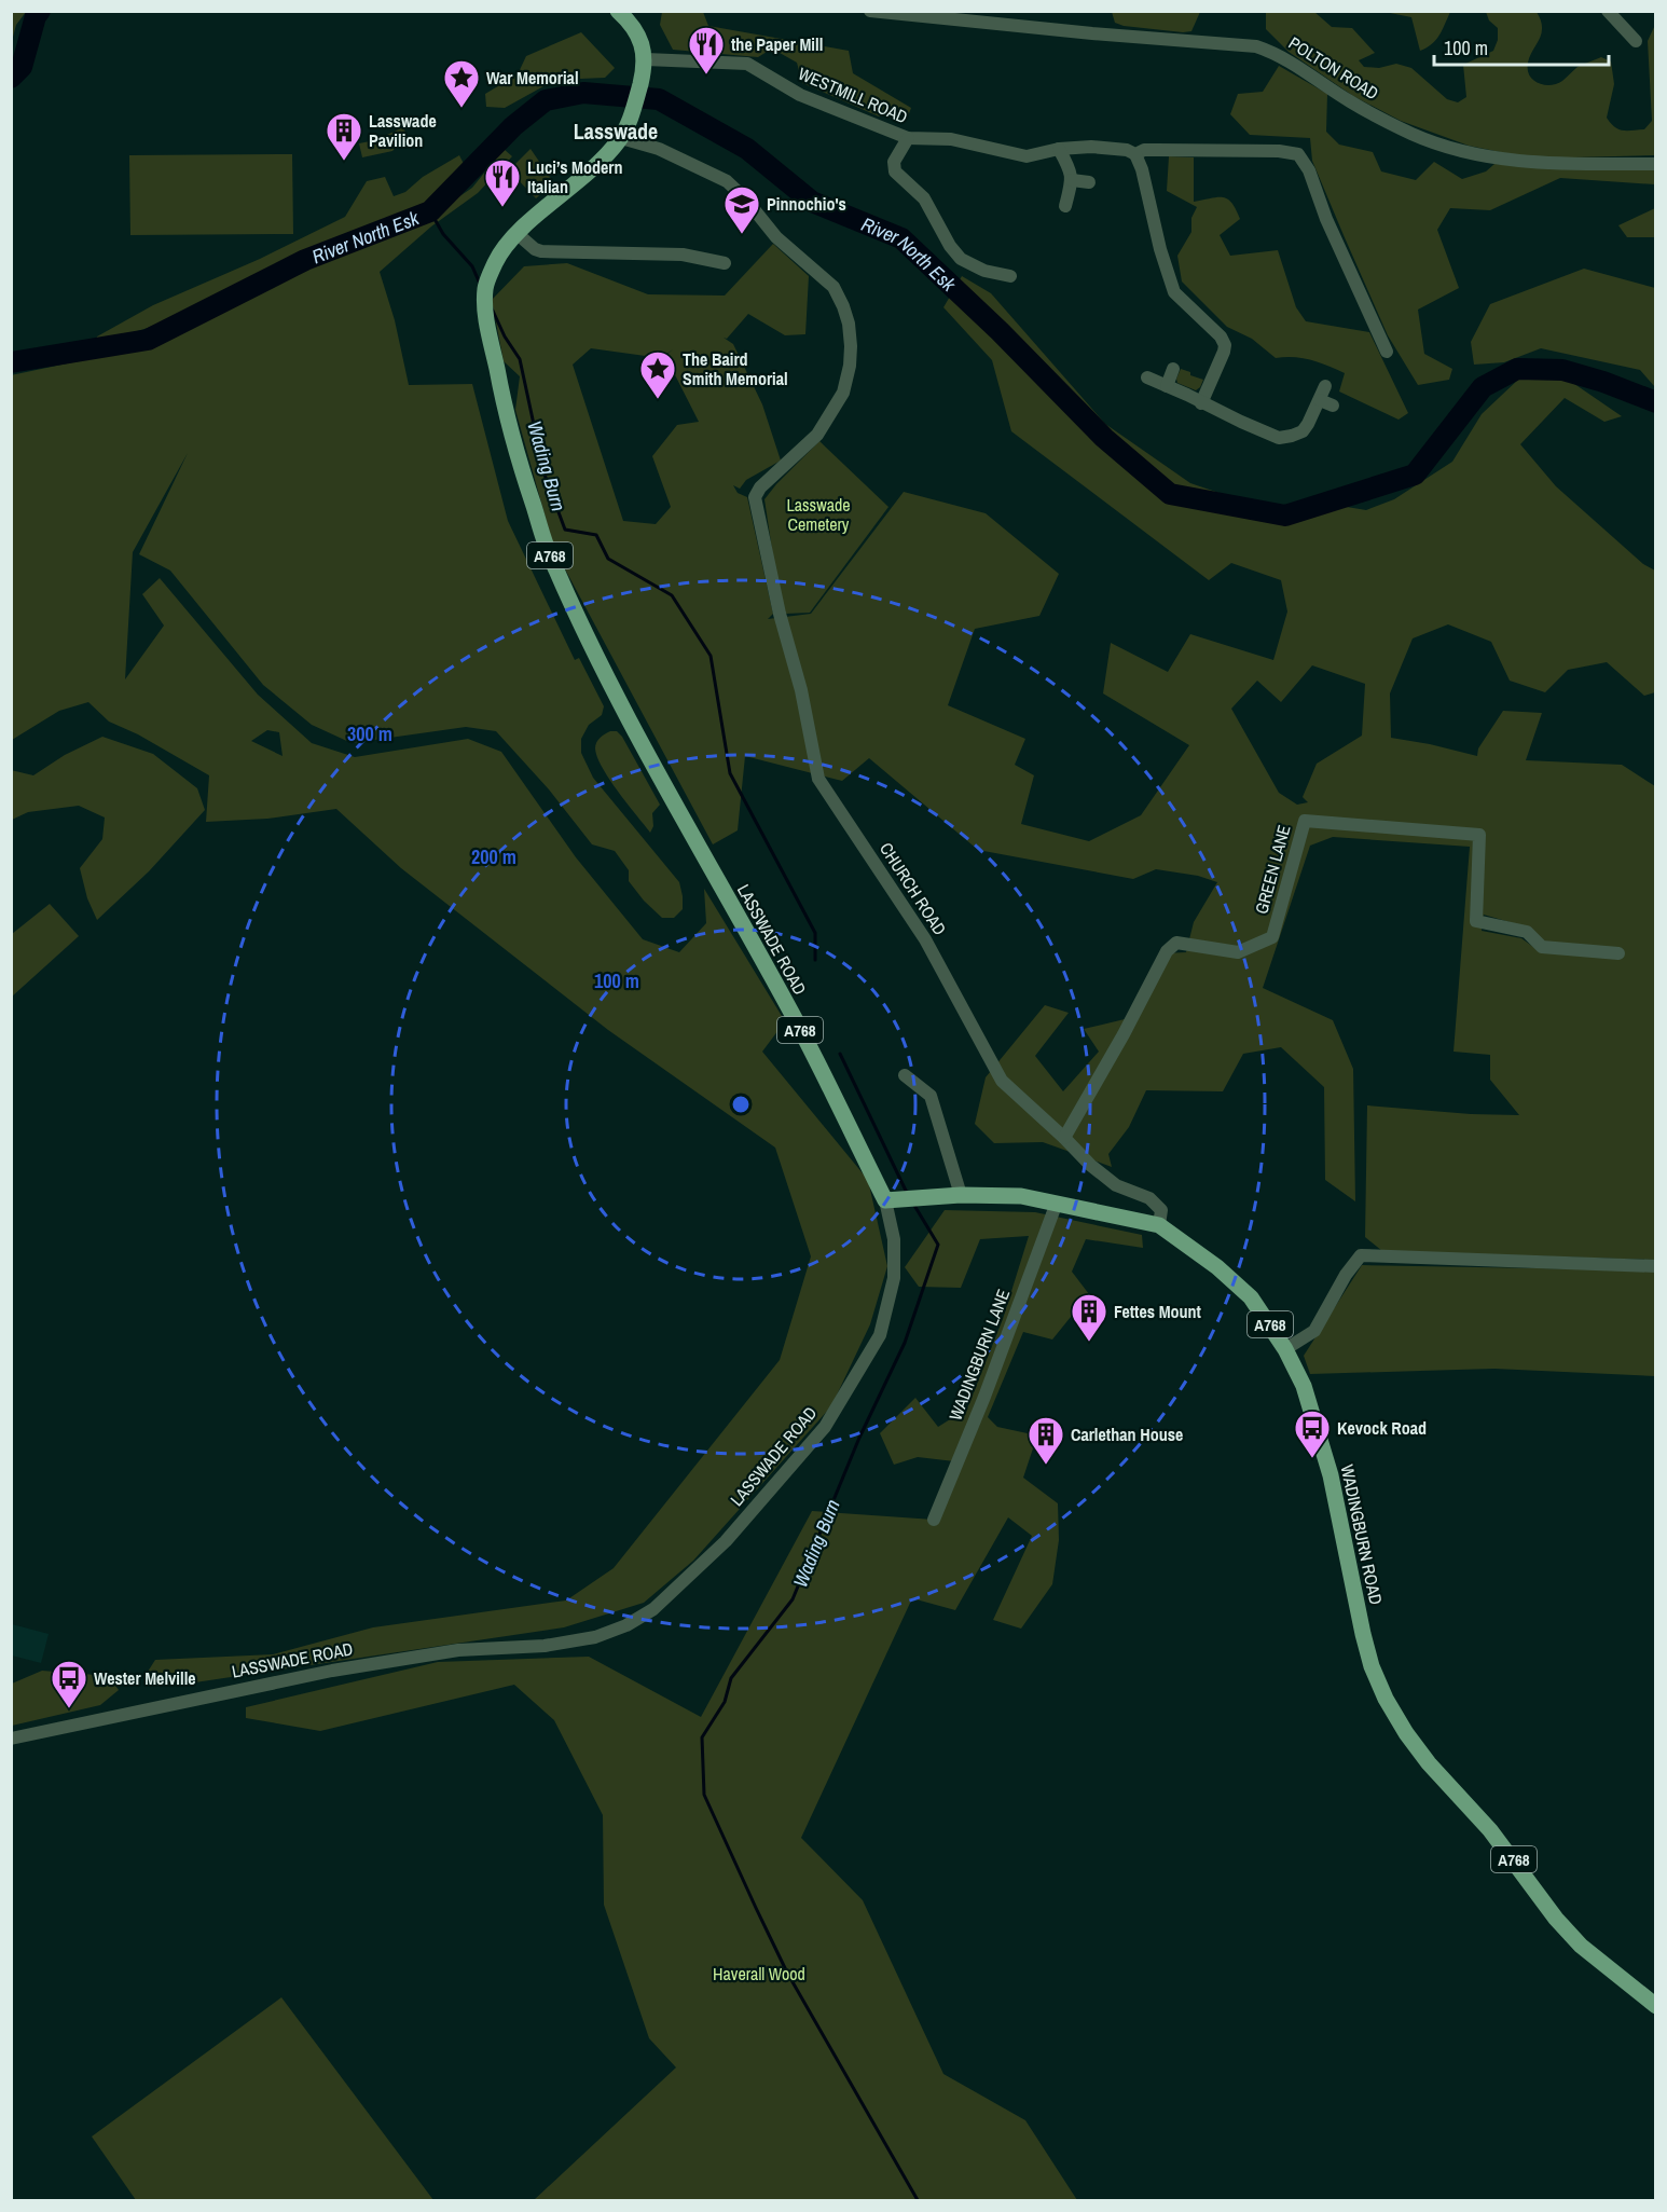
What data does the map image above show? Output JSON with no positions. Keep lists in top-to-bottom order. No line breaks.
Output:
{"streets":{"main road":["A768","LASSWADE ROAD","WADINGBURN ROAD"],"street":["POLTON ROAD","WESTMILL ROAD","GREEN LANE","CHURCH ROAD","WADINGBURN LANE"]},"crossings":[["WESTMILL ROAD","A768"],["A768","CHURCH ROAD"],["A768","LASSWADE ROAD"],["GREEN LANE","CHURCH ROAD"],["CHURCH ROAD","WADINGBURN ROAD"],["LASSWADE ROAD","WADINGBURN ROAD"],["WADINGBURN LANE","WADINGBURN ROAD"]],"districts":["Lasswade"],"water":["River North Esk","Wading Burn"],"parks":["Lasswade Cemetery","Haverall Wood"],"places":{"restaurant":["the Paper Mill","Luci’s Modern Italian"],"place":["War Memorial","The Baird Smith Memorial"],"building":["Lasswade Pavilion","Fettes Mount","Carlethan House"],"school or university":["Pinnochio's"],"bus stop":["Kevock Road","Wester Melville"]},"scale_bar":"100 m","rings":["300 m","200 m","100 m"]}
